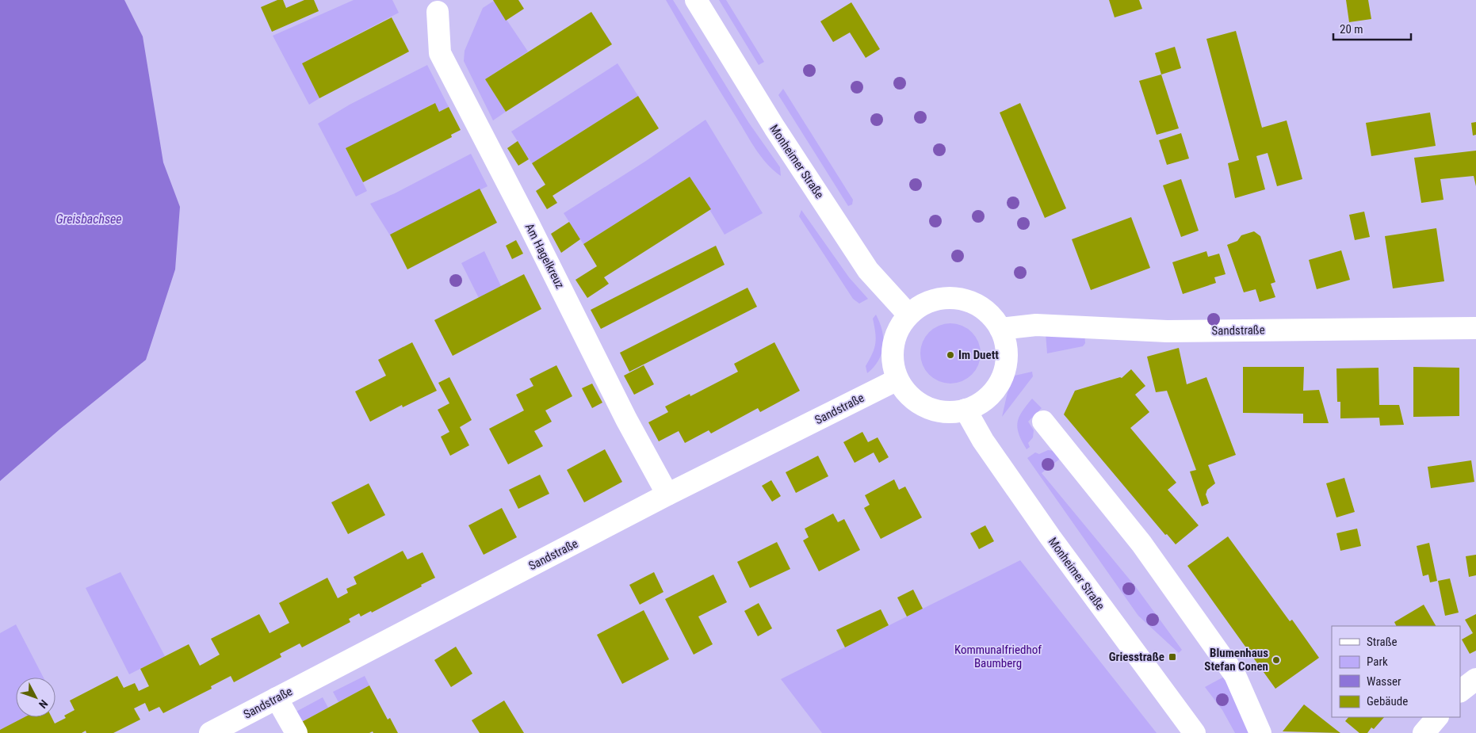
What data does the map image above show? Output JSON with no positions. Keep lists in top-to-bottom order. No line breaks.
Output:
{"streets":{"street":["Monheimer Straße","Am Hagelkreuz","Sandstraße"]},"crossings":[["Monheimer Straße","Sandstraße"],["Am Hagelkreuz","Sandstraße"]],"water":["Greisbachsee"],"parks":["Kommunalfriedhof Baumberg"],"places":{"other":["Im Duett","Blumenhaus Stefan Conen"],"transit":["Griesstraße"]},"legend":["Straße","Park","Wasser","Gebäude"],"scale_bar":"20 m","north":"bottom right"}
